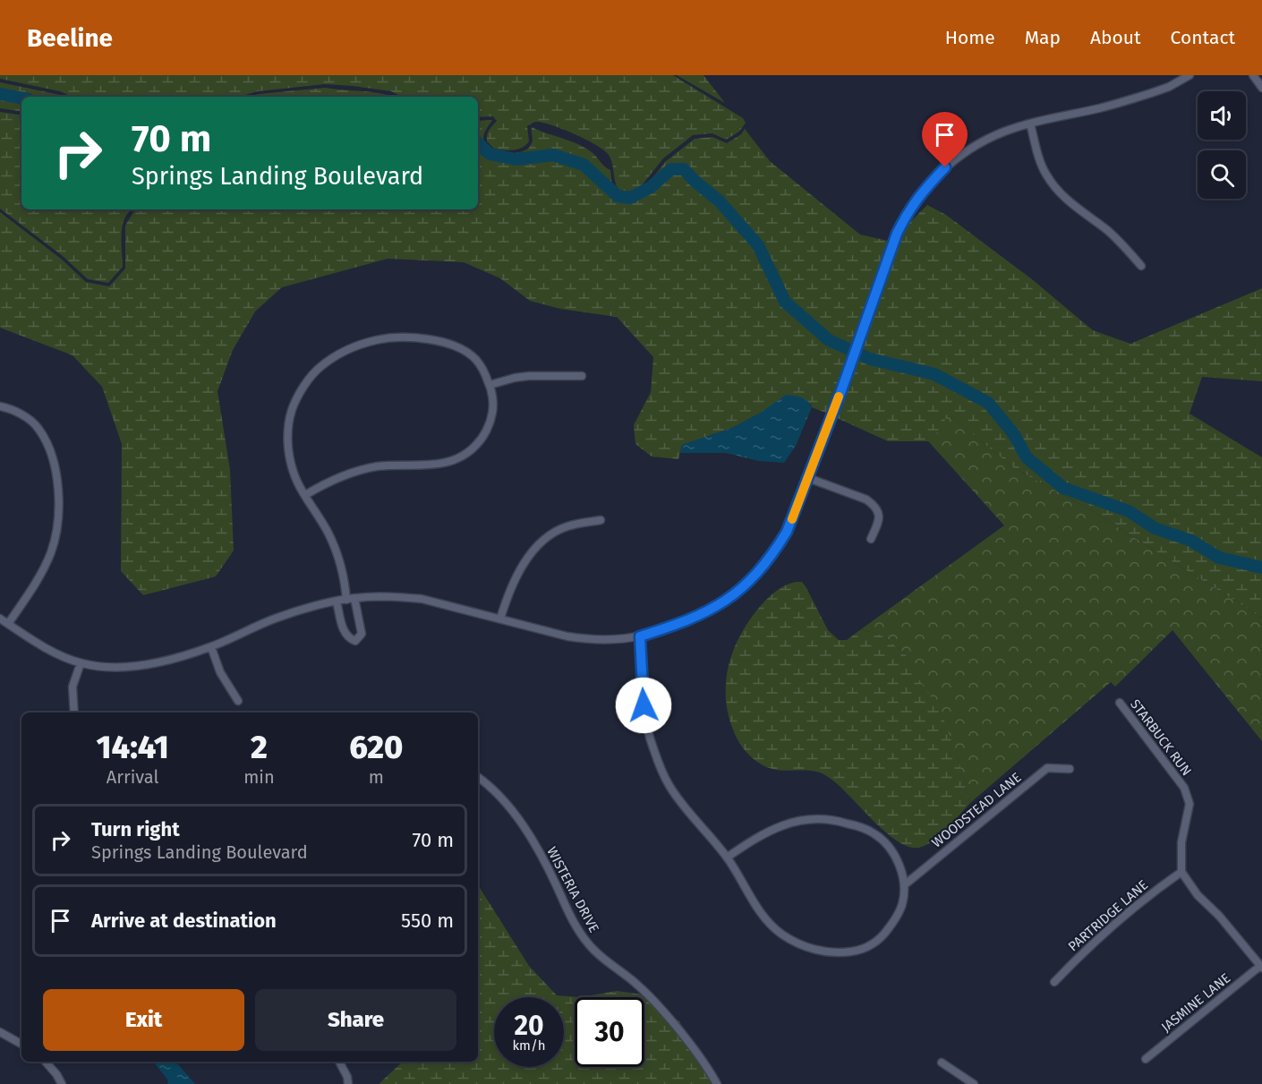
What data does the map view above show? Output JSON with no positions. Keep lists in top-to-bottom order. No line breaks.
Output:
{"streets":{"street":["STARBUCK RUN","WOODSTEAD LANE","WISTERIA DRIVE","PARTRIDGE LANE","JASMINE LANE"]},"crossings":[["STARBUCK RUN","PARTRIDGE LANE"]],"page":{"header":"Beeline","nav":["Home","Map","About","Contact"],"turn":["70 m","Springs Landing Boulevard"],"eta":["14:41","Arrival","2","min","620","m"],"list":[{"name":"Turn right","note":"Springs Landing Boulevard","value":"70 m"},{"name":"Arrive at destination","value":"550 m"}],"buttons":["Exit","Share"],"speed":"20 km/h","limit":"30"}}
